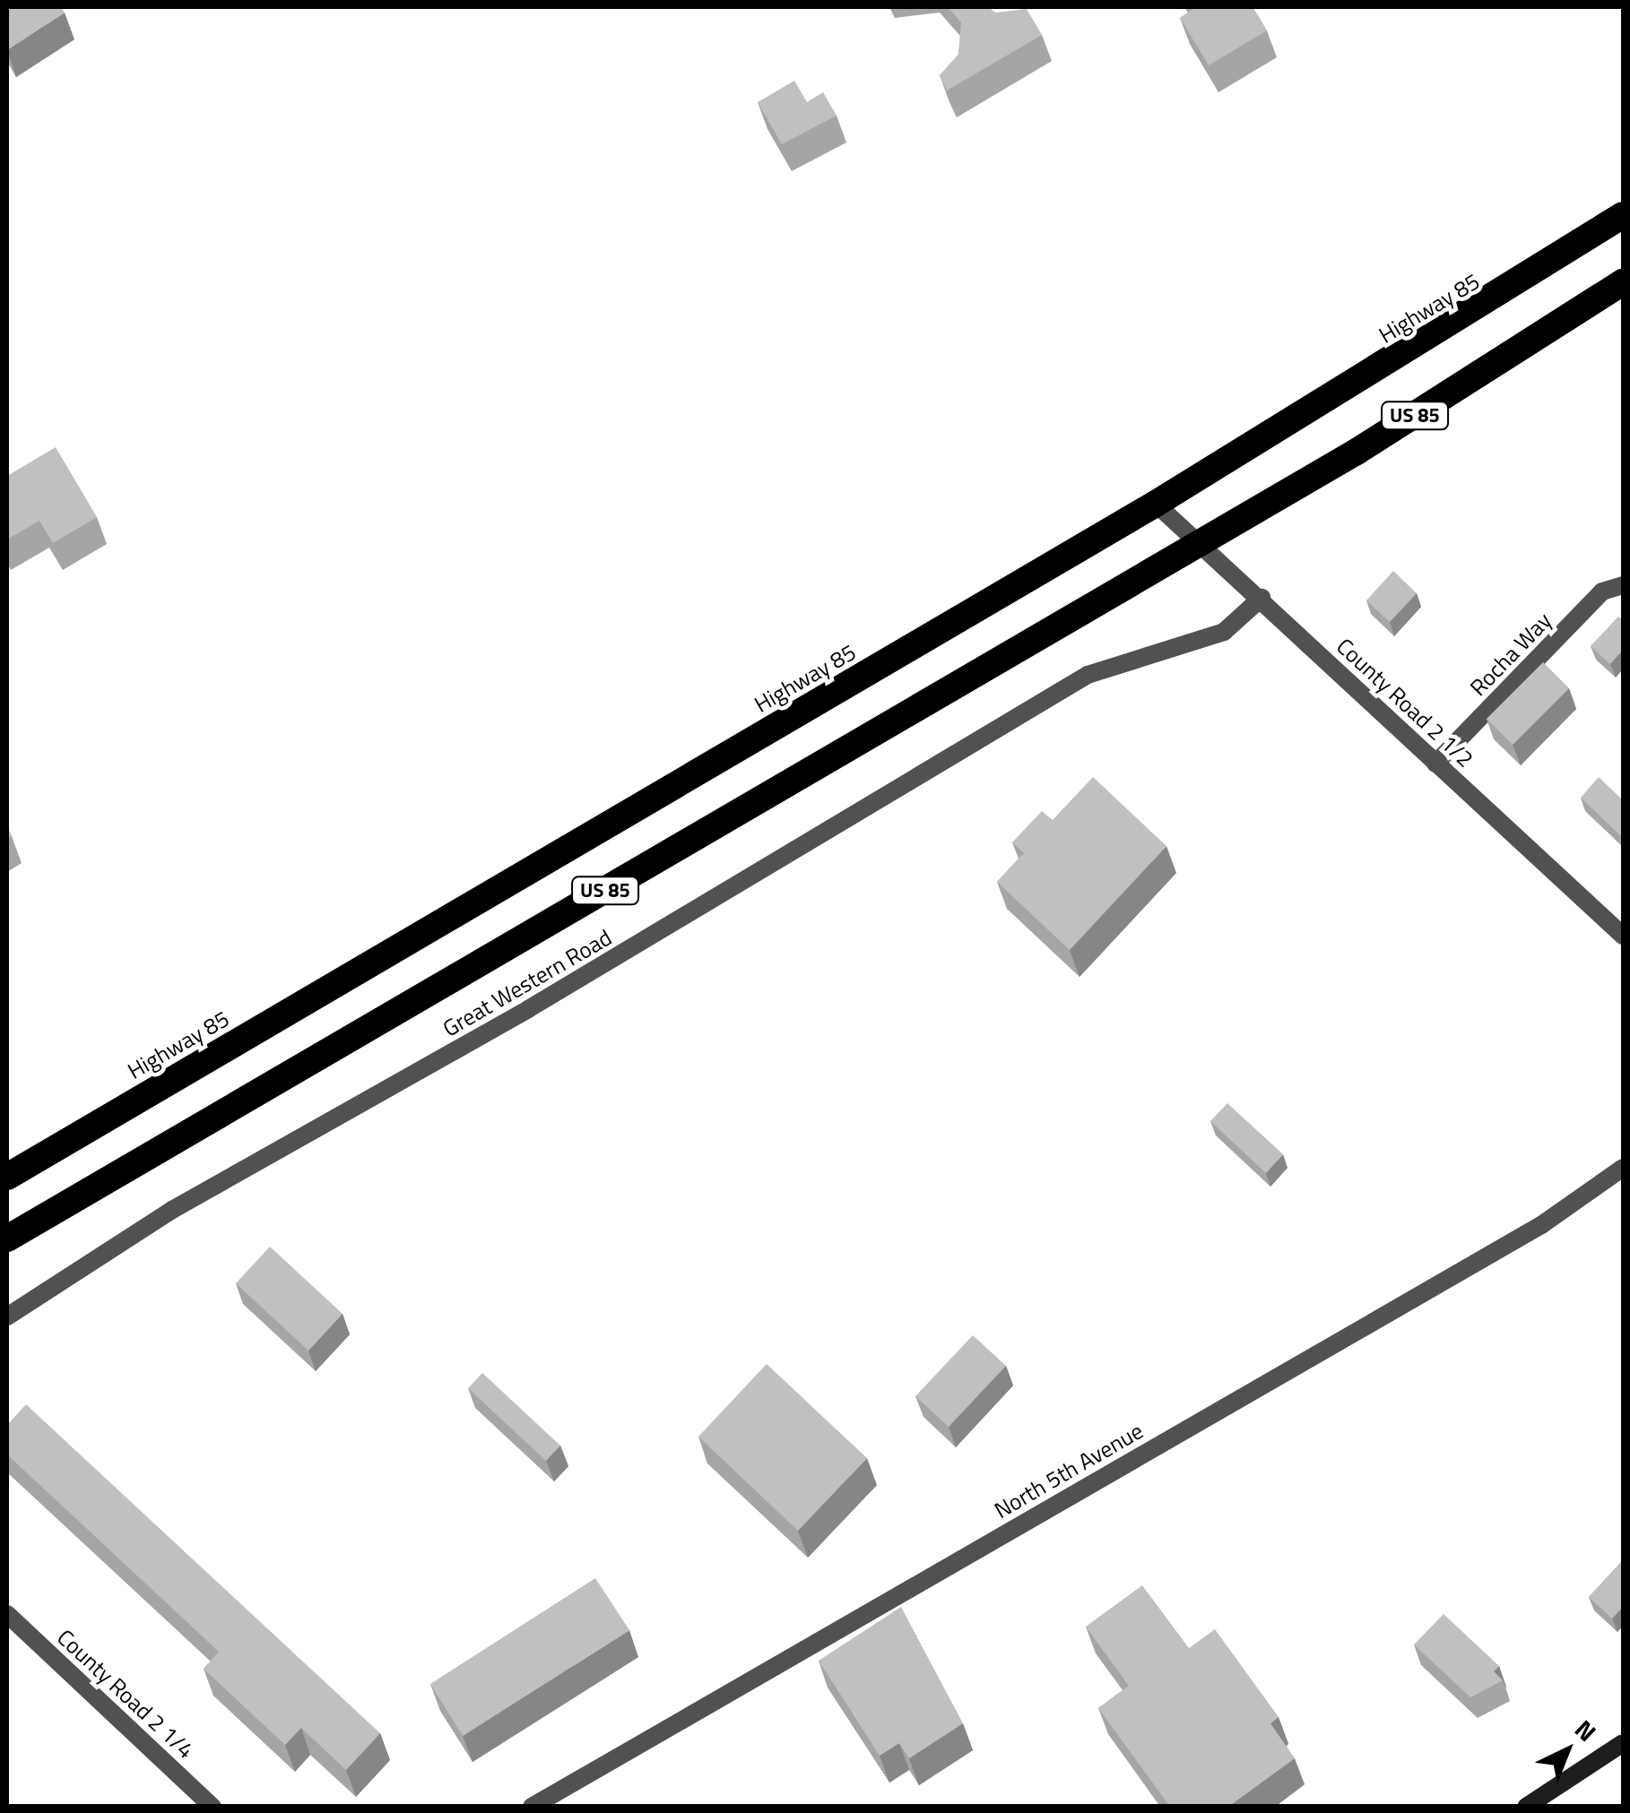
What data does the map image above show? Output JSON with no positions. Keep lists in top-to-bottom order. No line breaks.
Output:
{"streets":{"highway":["Highway 85","US 85"],"street":["Rocha Way","County Road 2 1/2","Great Western Road","North 5th Avenue","County Road 2 1/4"]},"crossings":[["Highway 85","County Road 2 1/2"],["US 85","County Road 2 1/2"],["Rocha Way","County Road 2 1/2"],["County Road 2 1/2","Great Western Road"]],"north":"top right"}
